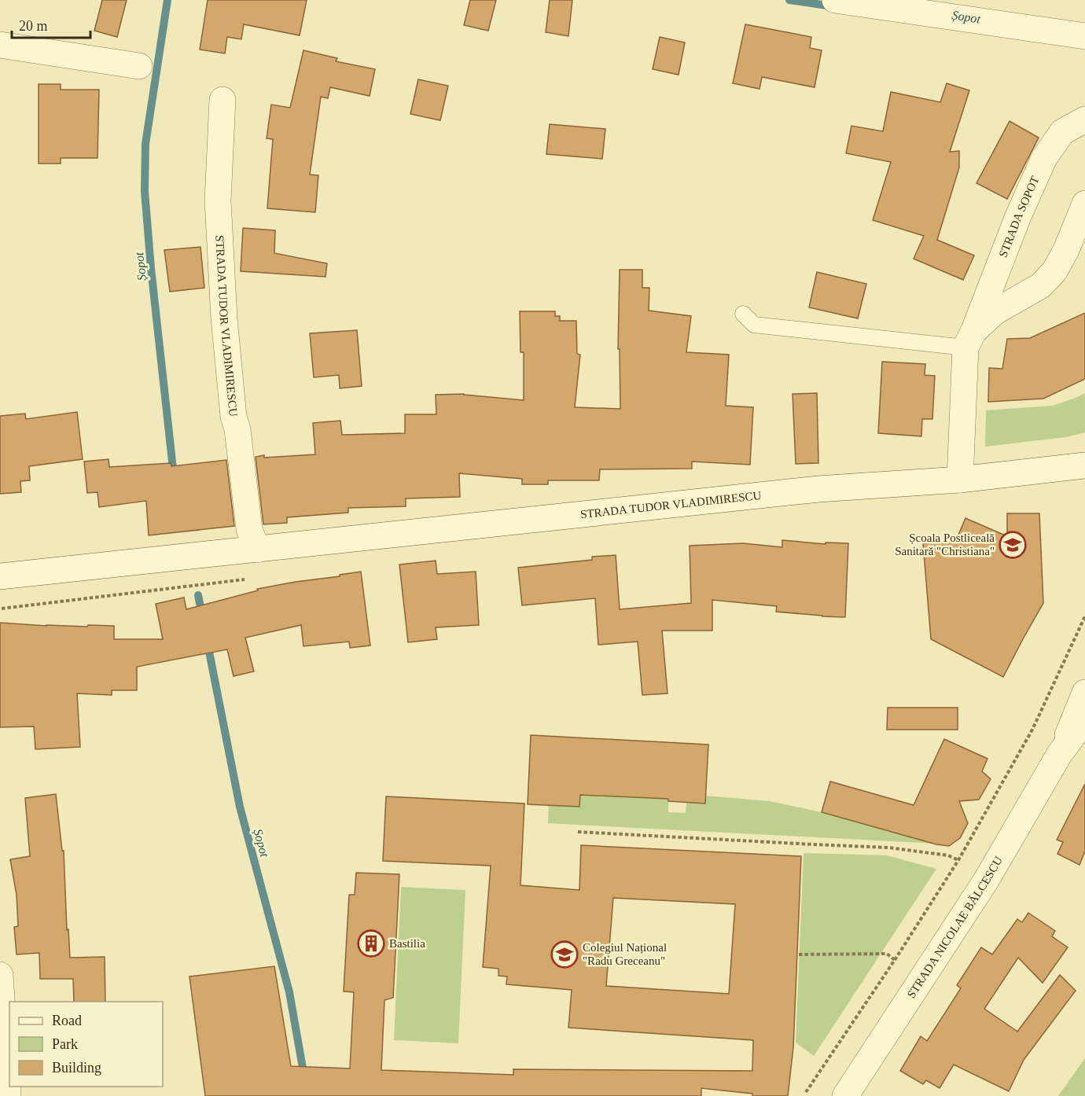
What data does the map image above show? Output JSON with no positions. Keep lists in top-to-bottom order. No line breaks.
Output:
{"streets":{"street":["STRADA SOPOT","STRADA TUDOR VLADIMIRESCU","STRADA NICOLAE BĂLCESCU"]},"crossings":[["STRADA SOPOT","STRADA TUDOR VLADIMIRESCU"]],"water":["Șopot"],"places":{"school or university":["Școala Postliceală Sanitară \"Christiana\"","Colegiul Național \"Radu Greceanu\""],"building":["Bastilia"]},"legend":["Road","Park","Building"],"scale_bar":"20 m"}
